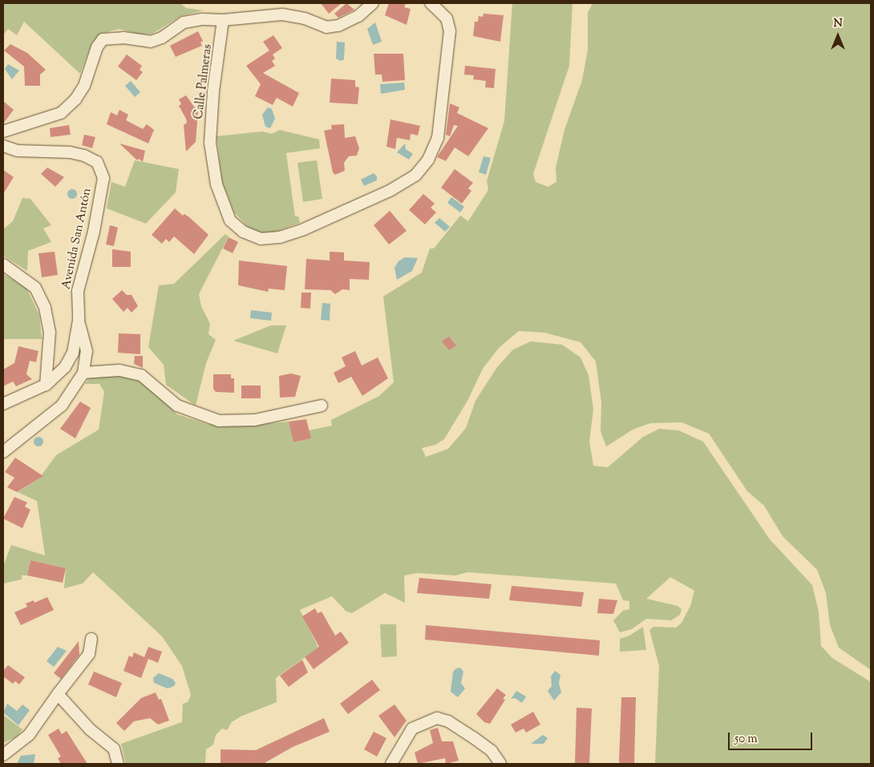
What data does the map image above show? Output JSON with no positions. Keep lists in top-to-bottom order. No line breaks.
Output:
{"streets":{"street":["Calle Palmeras","Avenida San Antón"]},"scale_bar":"50 m","north":"top"}
